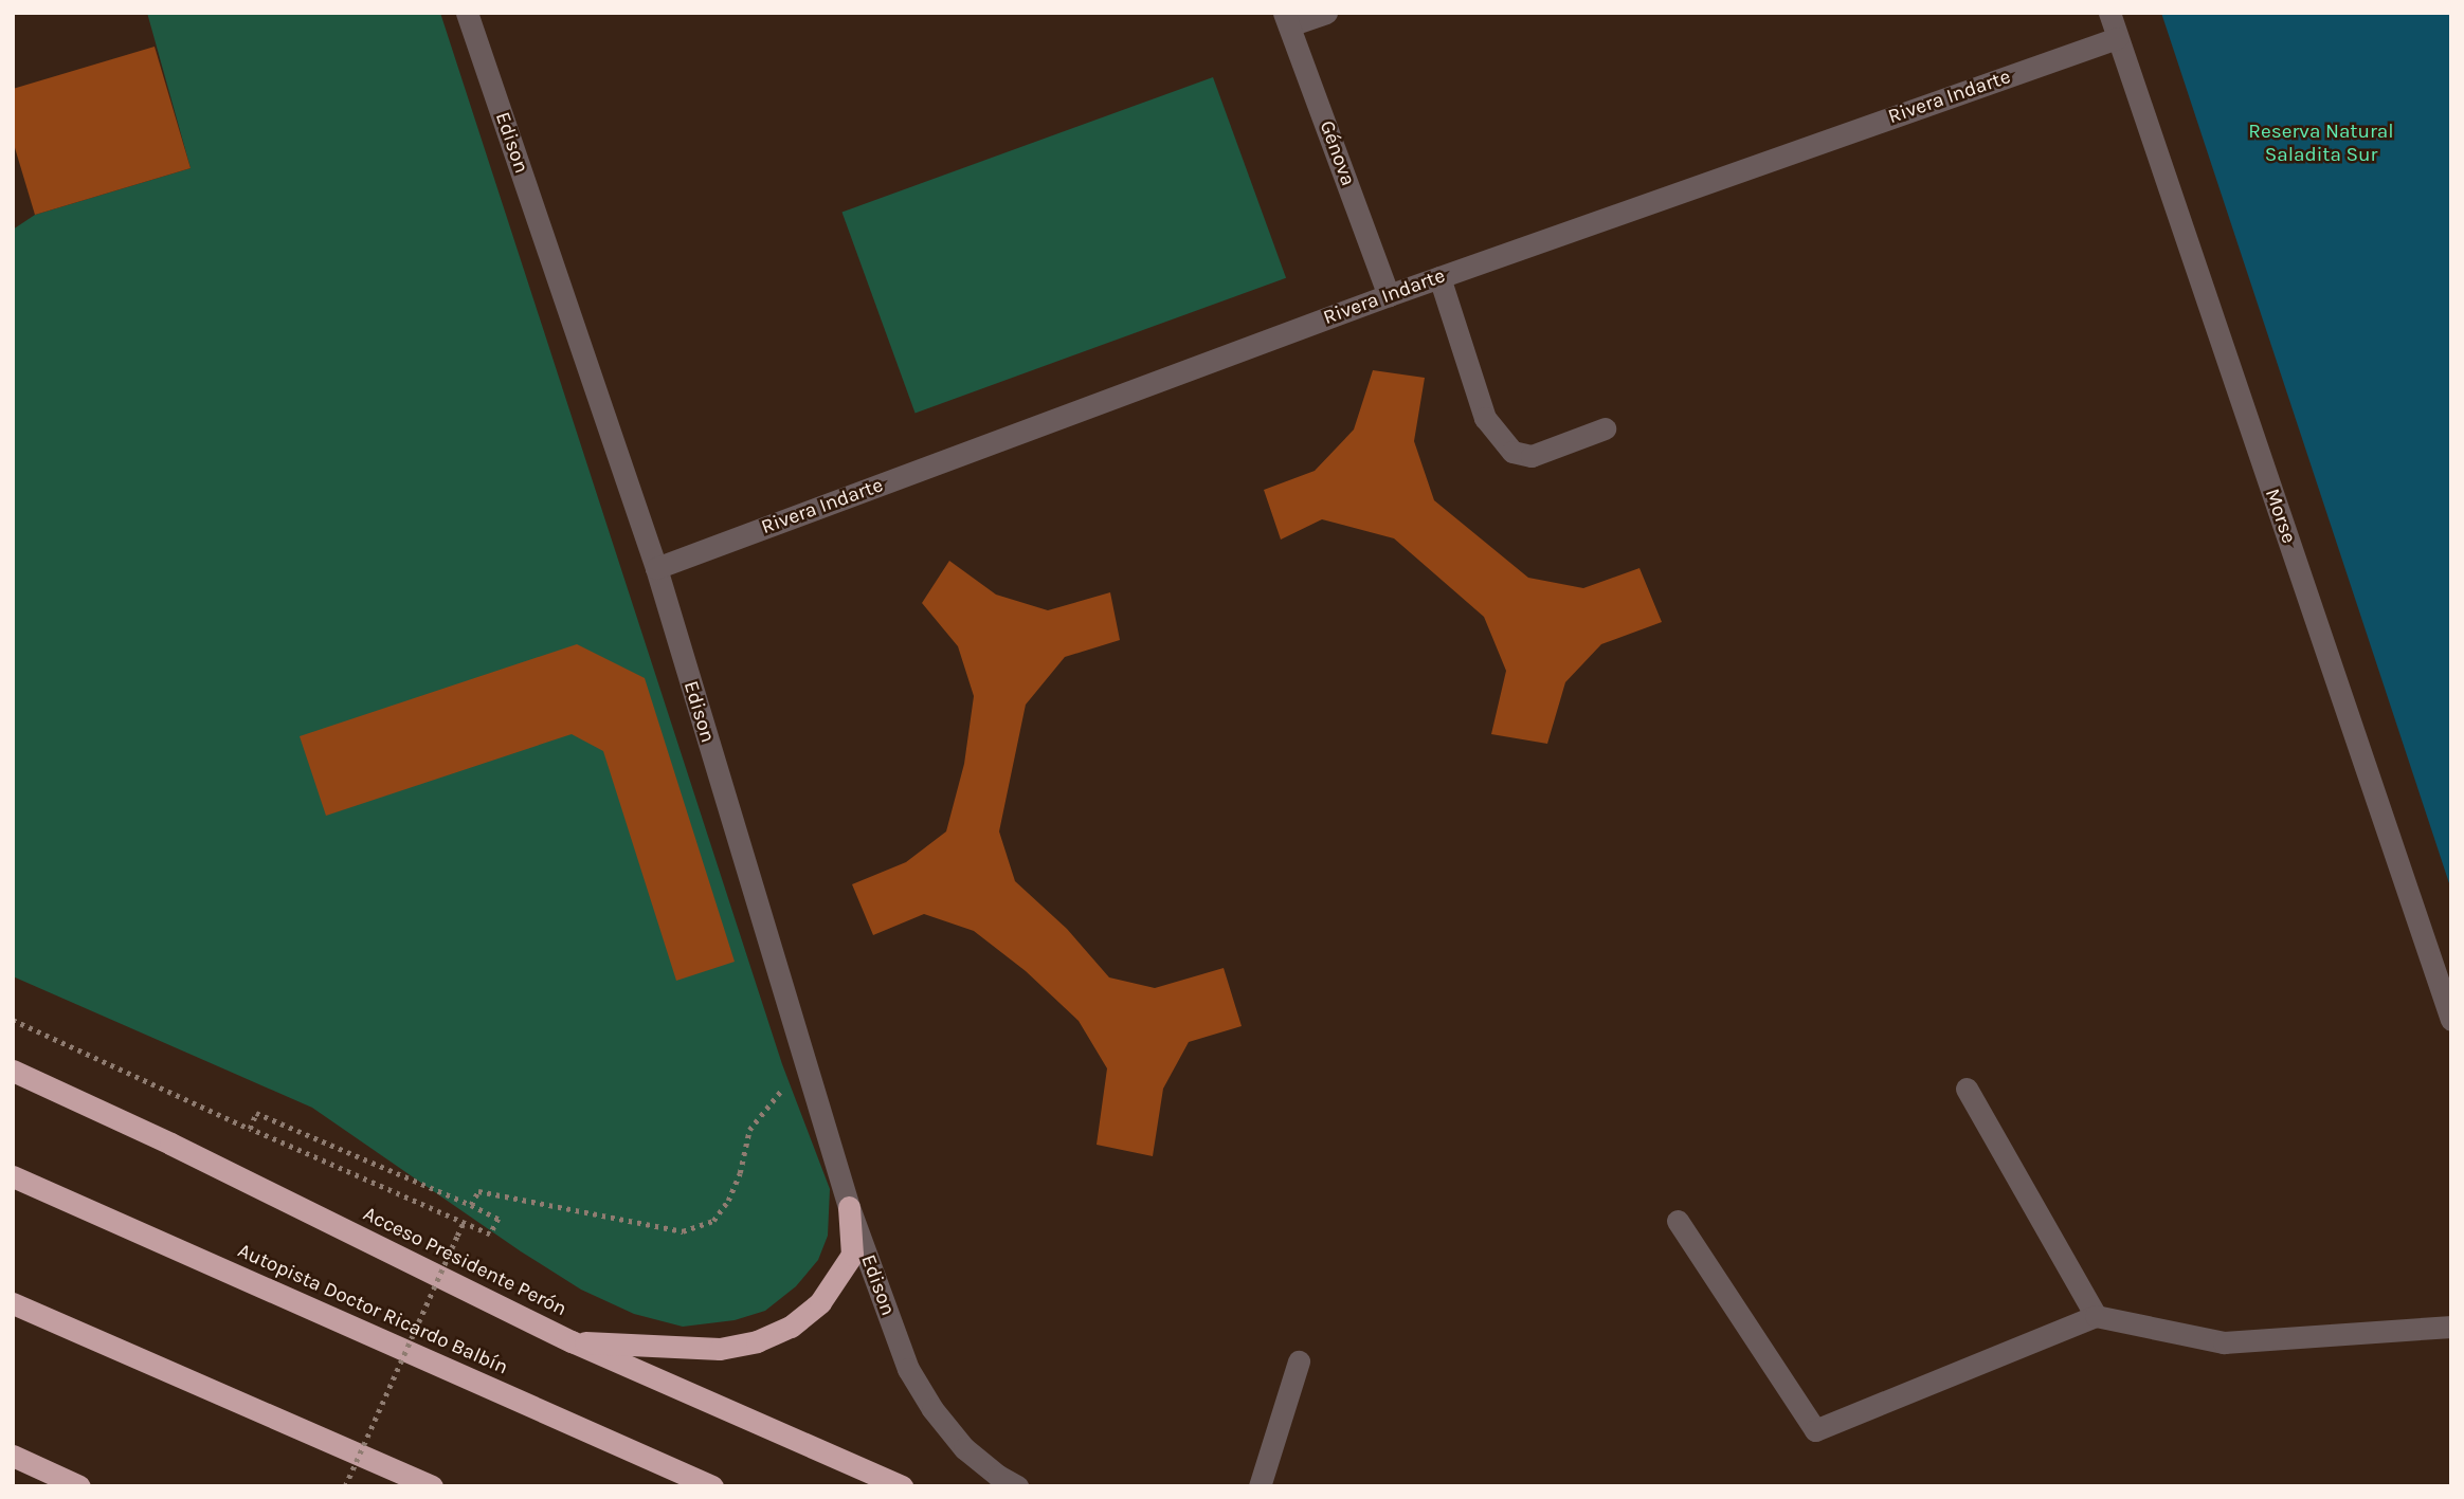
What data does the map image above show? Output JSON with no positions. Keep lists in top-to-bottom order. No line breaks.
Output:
{"streets":{"highway":["Acceso Presidente Perón","Autopista Doctor Ricardo Balbín"],"street":["Rivera Indarte","Edison","Génova","Morse"]},"crossings":[["Rivera Indarte","Edison"],["Rivera Indarte","Génova"],["Rivera Indarte","Morse"]],"parks":["Reserva Natural Saladita Sur"]}
